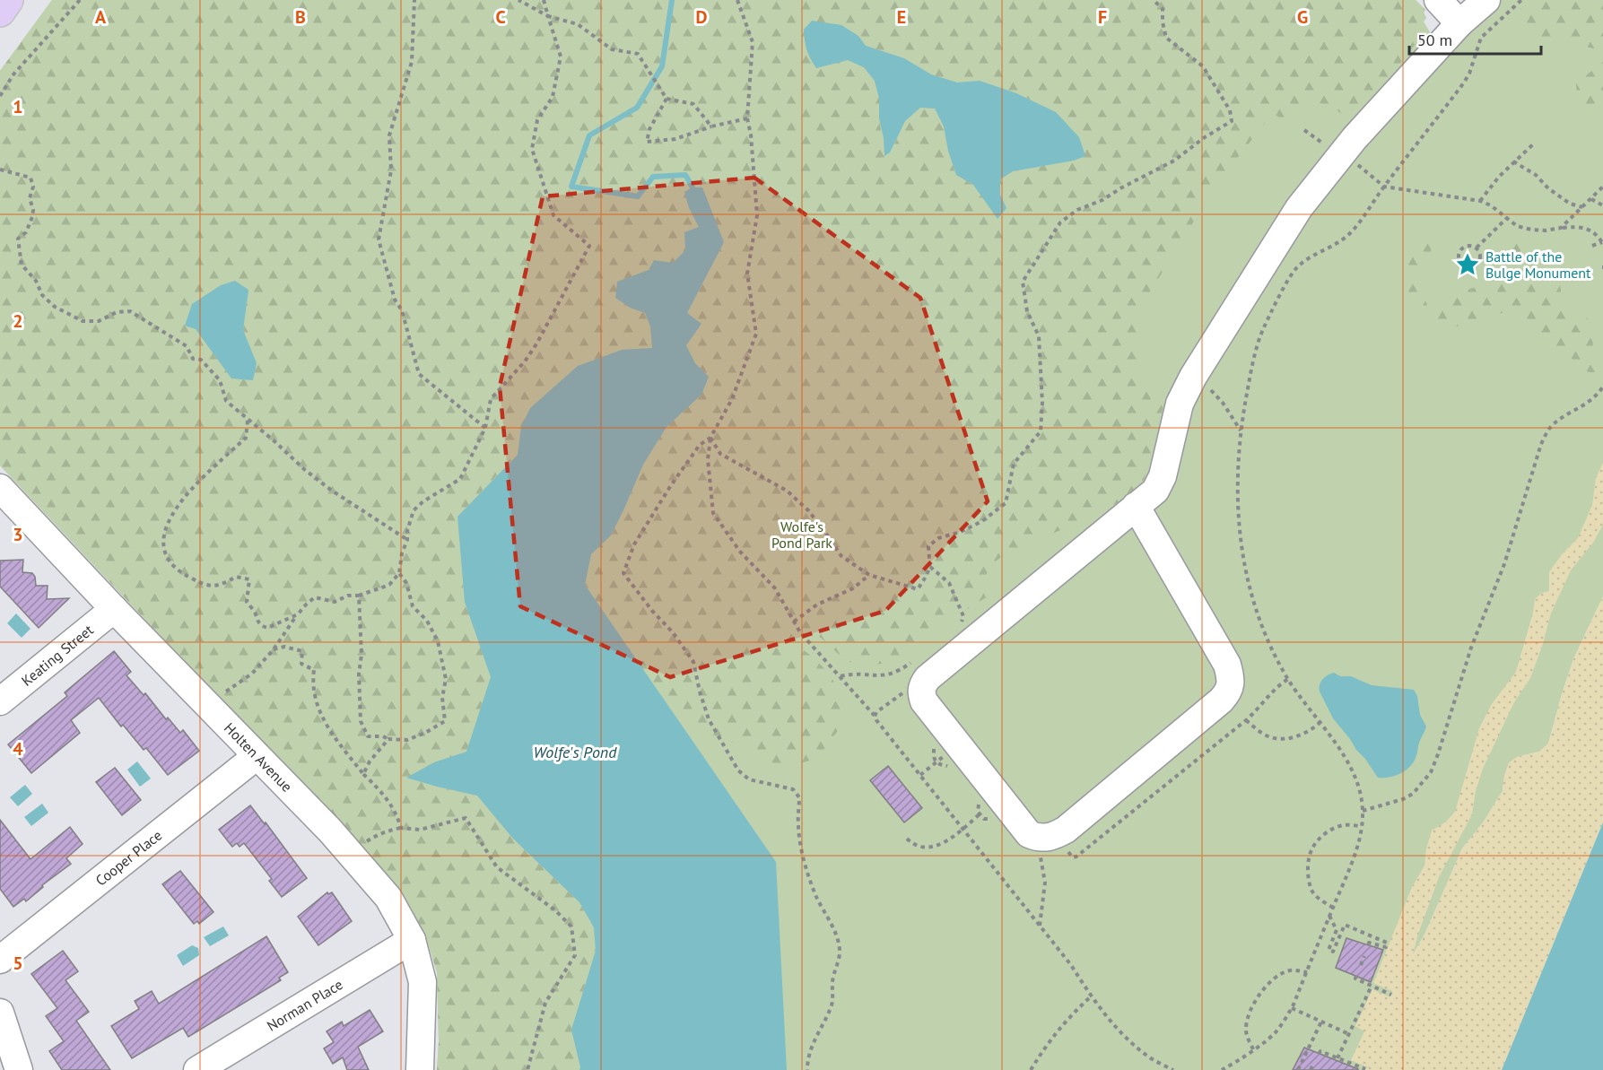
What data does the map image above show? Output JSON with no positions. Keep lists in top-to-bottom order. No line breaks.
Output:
{"streets":{"street":["Keating Street","Holten Avenue","Cooper Place","Norman Place"]},"crossings":[["Keating Street","Holten Avenue"],["Holten Avenue","Cooper Place"],["Holten Avenue","Norman Place"]],"water":["Wolfe's Pond"],"parks":["Wolfe's Pond Park"],"places":{"place":["Battle of the Bulge Monument"]},"scale_bar":"50 m","grid":{"columns":["A","B","C","D","E","F","G"],"rows":["1","2","3","4","5"]}}
